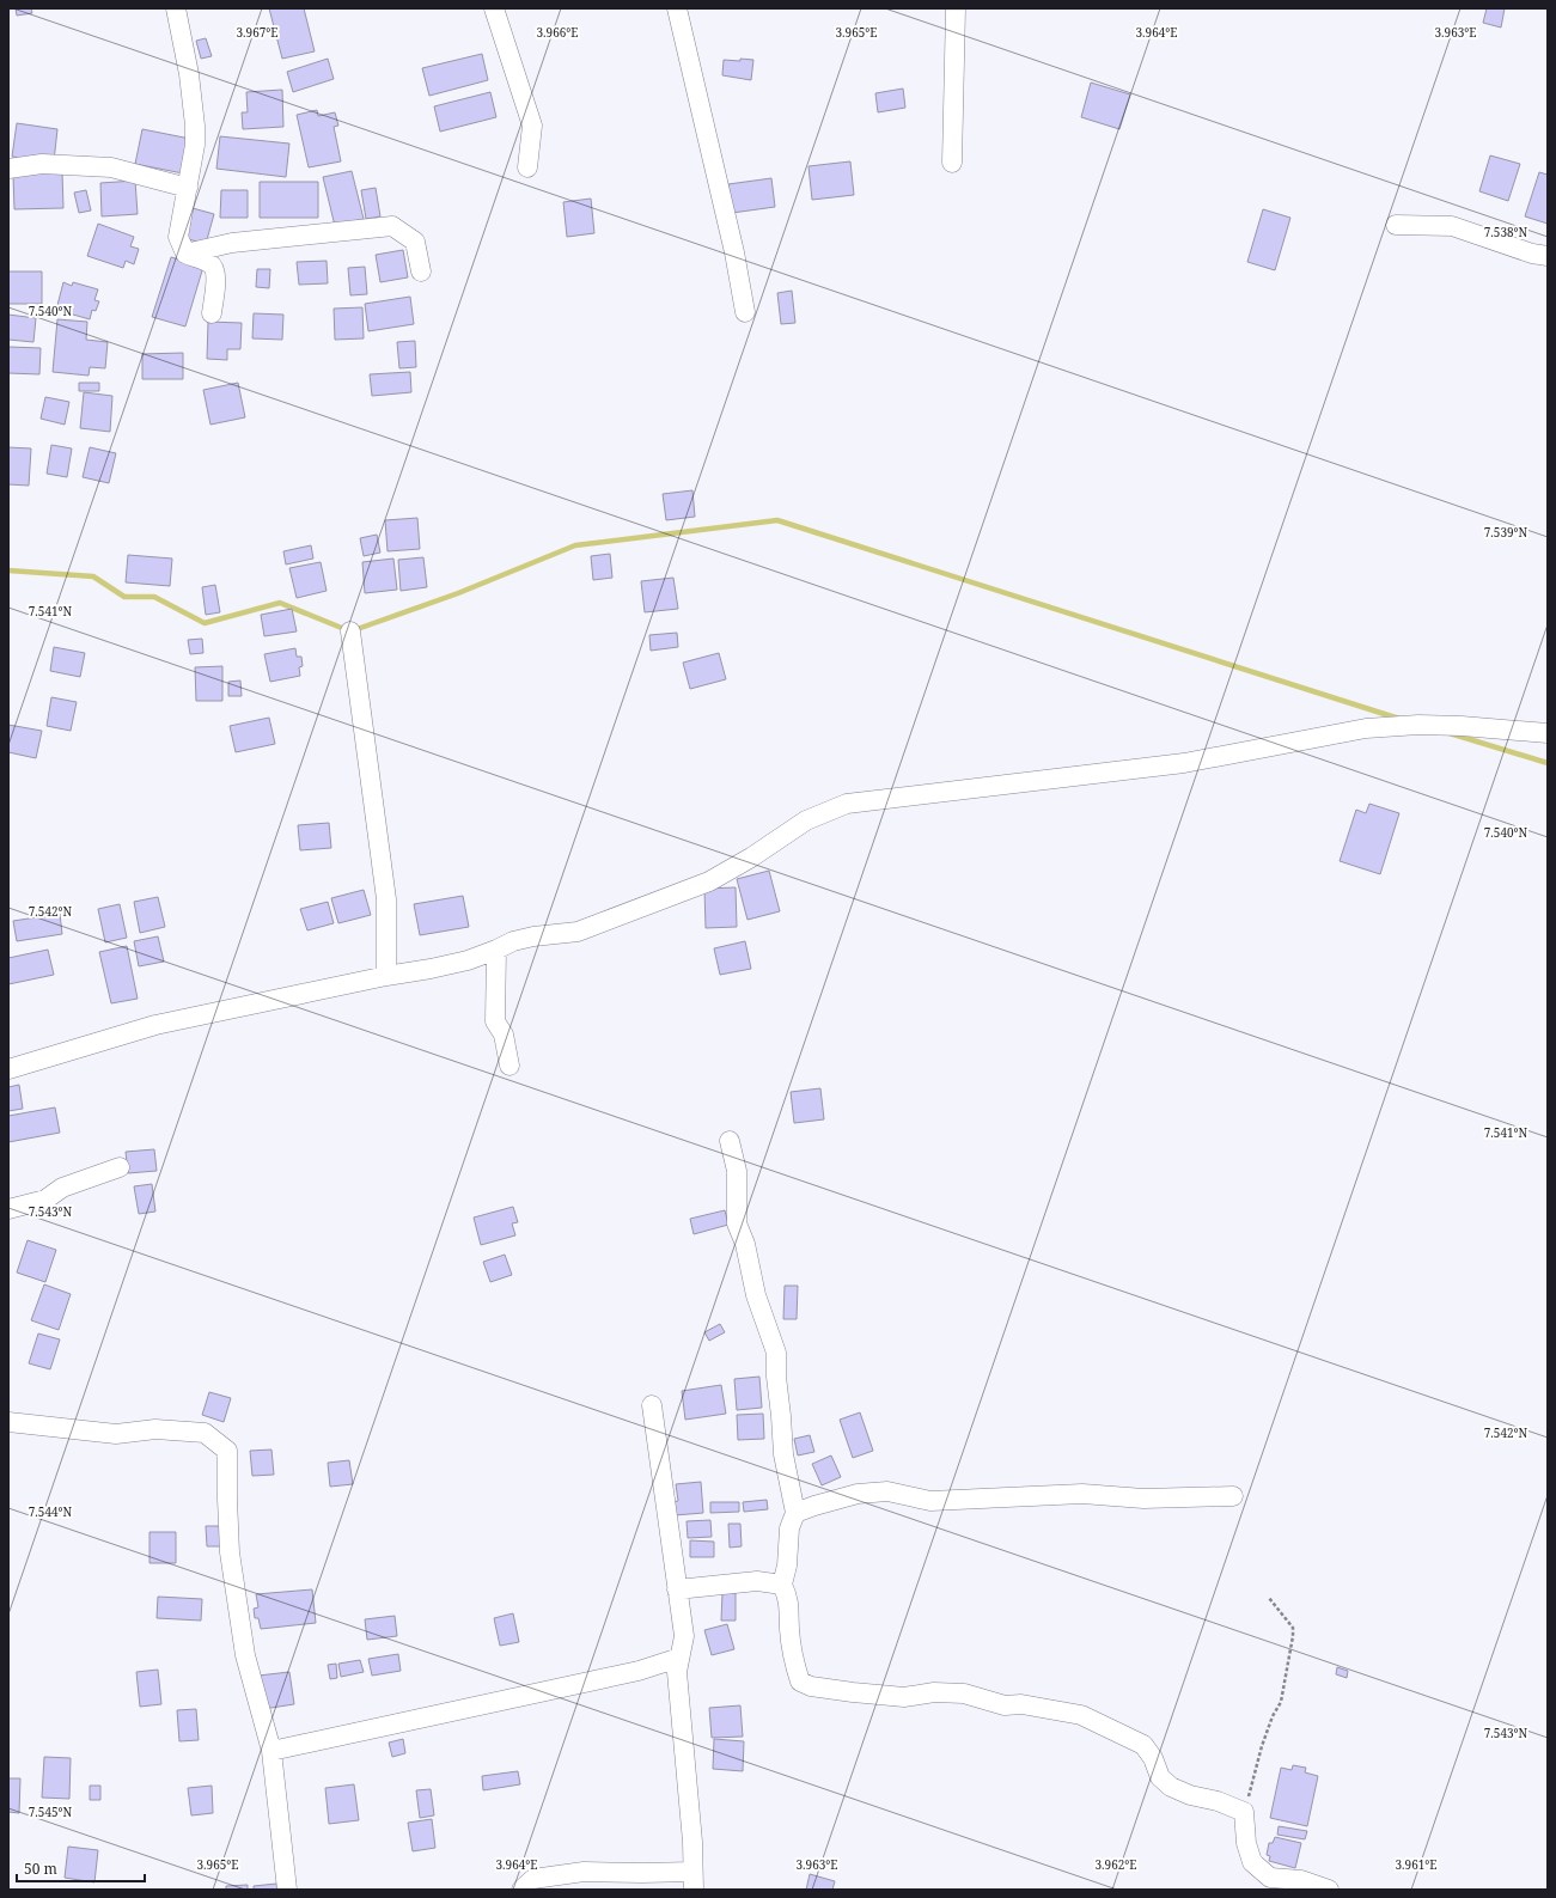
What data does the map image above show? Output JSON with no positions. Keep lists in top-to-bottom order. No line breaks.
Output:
{"scale_bar":"50 m","coordinates":["3.965°E","3.964°E","3.963°E","3.967°E","3.966°E","7.538°N","7.540°N","7.539°N","7.541°N","7.542°N","7.543°N","7.544°N","7.545°N","3.962°E","3.961°E"]}
